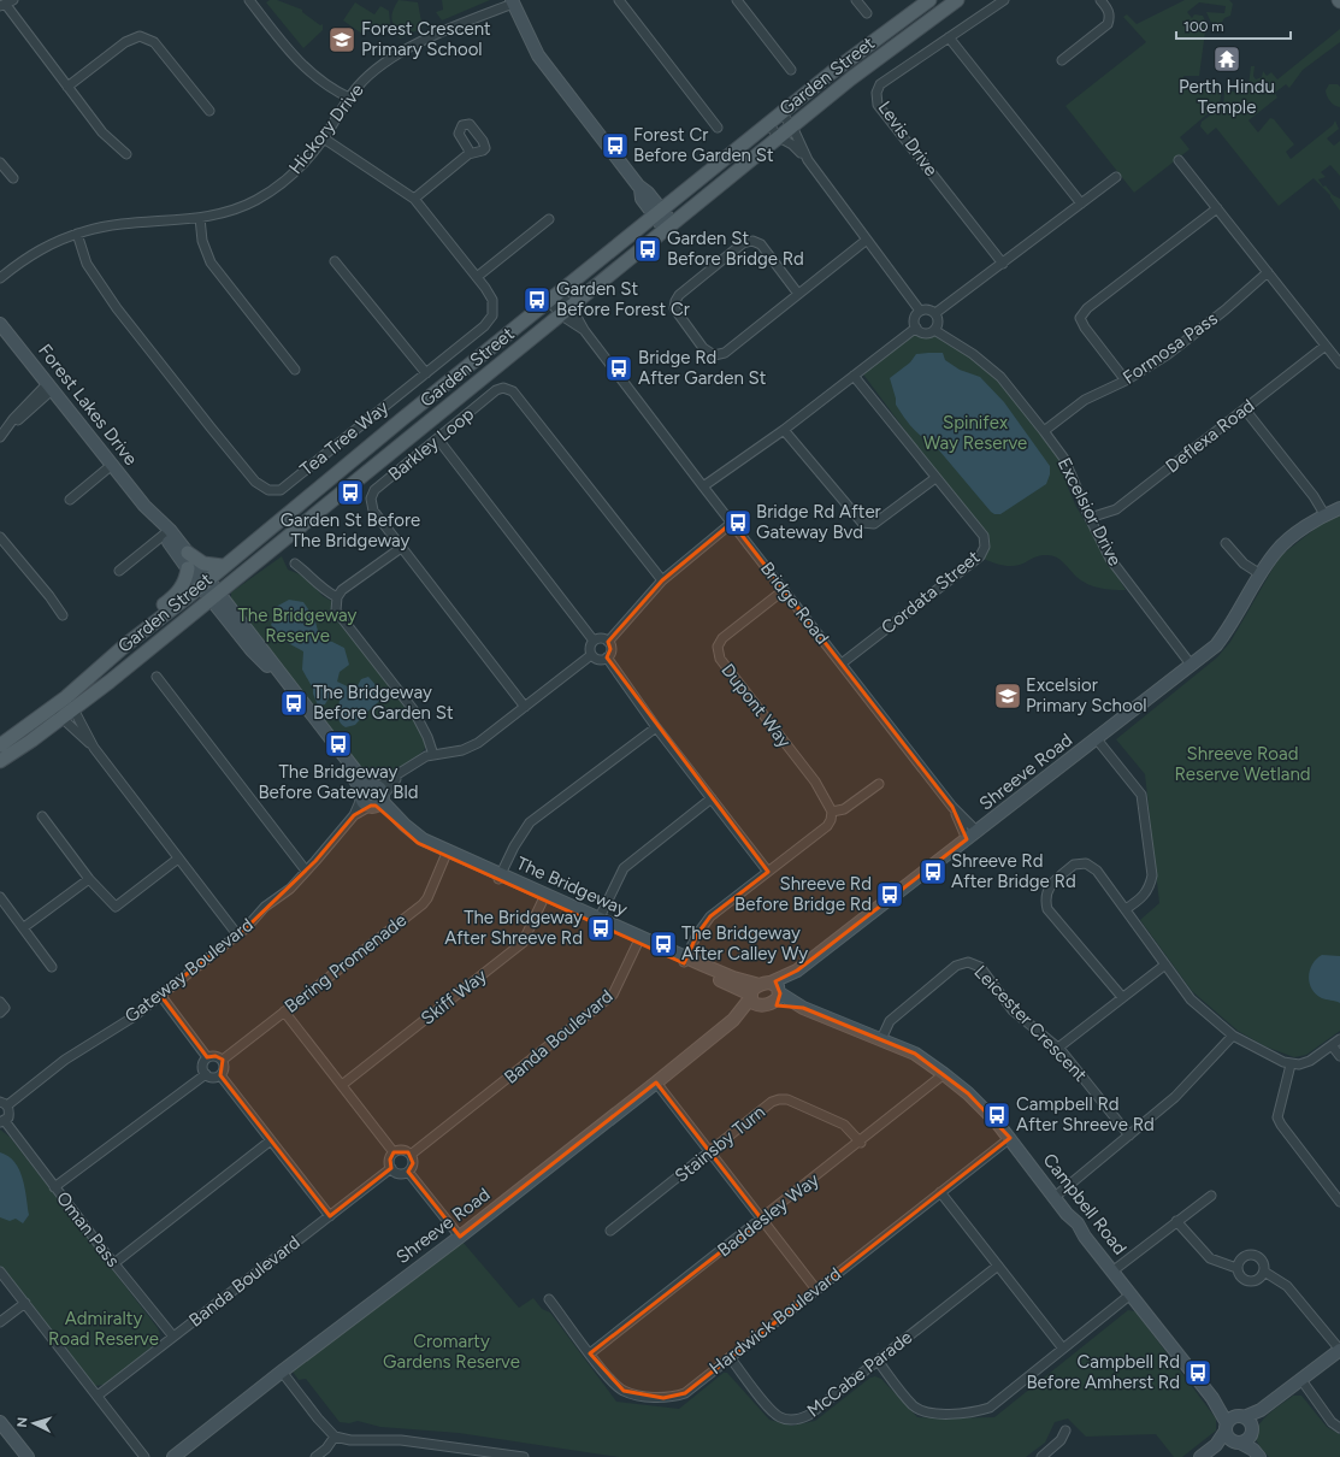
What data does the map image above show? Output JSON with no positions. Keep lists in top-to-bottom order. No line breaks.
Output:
{"streets":{"main road":["Garden Street"],"street":["Hickory Drive","Levis Drive","Formosa Pass","Forest Lakes Drive","Deflexa Road","Tea Tree Way","Barkley Loop","Excelsior Drive","Cordata Street","Bridge Road","Dupont Way","Shreeve Road","The Bridgeway","Bering Promenade","Gateway Boulevard","Skiff Way","Leicester Crescent","Banda Boulevard","Stainsby Turn","Campbell Road","Baddesley Way","Oman Pass","Hardwick Boulevard","McCabe Parade"]},"crossings":[["Garden Street","Forest Lakes Drive"],["Garden Street","Bridge Road"],["Garden Street","The Bridgeway"],["Hickory Drive","Tea Tree Way"],["Formosa Pass","Excelsior Drive"],["Forest Lakes Drive","The Bridgeway"],["Deflexa Road","Excelsior Drive"],["Barkley Loop","Gateway Boulevard"],["Excelsior Drive","Shreeve Road"],["Cordata Street","Bridge Road"],["Bridge Road","Dupont Way"],["Bridge Road","Shreeve Road"],["Shreeve Road","The Bridgeway"],["Shreeve Road","Campbell Road"],["The Bridgeway","Bering Promenade"],["The Bridgeway","Gateway Boulevard"],["The Bridgeway","Skiff Way"],["The Bridgeway","Banda Boulevard"],["The Bridgeway","Campbell Road"],["Leicester Crescent","Campbell Road"],["Banda Boulevard","Oman Pass"],["Stainsby Turn","Baddesley Way"],["Campbell Road","Baddesley Way"],["Campbell Road","Hardwick Boulevard"],["Baddesley Way","Hardwick Boulevard"],["Hardwick Boulevard","McCabe Parade"]],"parks":["Spinifex Way Reserve","The Bridgeway Reserve","Shreeve Road Reserve Wetland","Admiralty Road Reserve","Cromarty Gardens Reserve"],"places":{"school or university":["Forest Crescent Primary School","Excelsior Primary School"],"temple":["Perth Hindu Temple"],"bus stop":["Forest Cr Before Garden St","Garden St Before Bridge Rd","Garden St Before Forest Cr","Bridge Rd After Garden St","Garden St Before The Bridgeway","Bridge Rd After Gateway Bvd","The Bridgeway Before Garden St","The Bridgeway Before Gateway Bld","Shreeve Rd After Bridge Rd","Shreeve Rd Before Bridge Rd","The Bridgeway After Shreeve Rd","The Bridgeway After Calley Wy","Campbell Rd After Shreeve Rd","Campbell Rd Before Amherst Rd"]},"scale_bar":"100 m","north":"left"}
